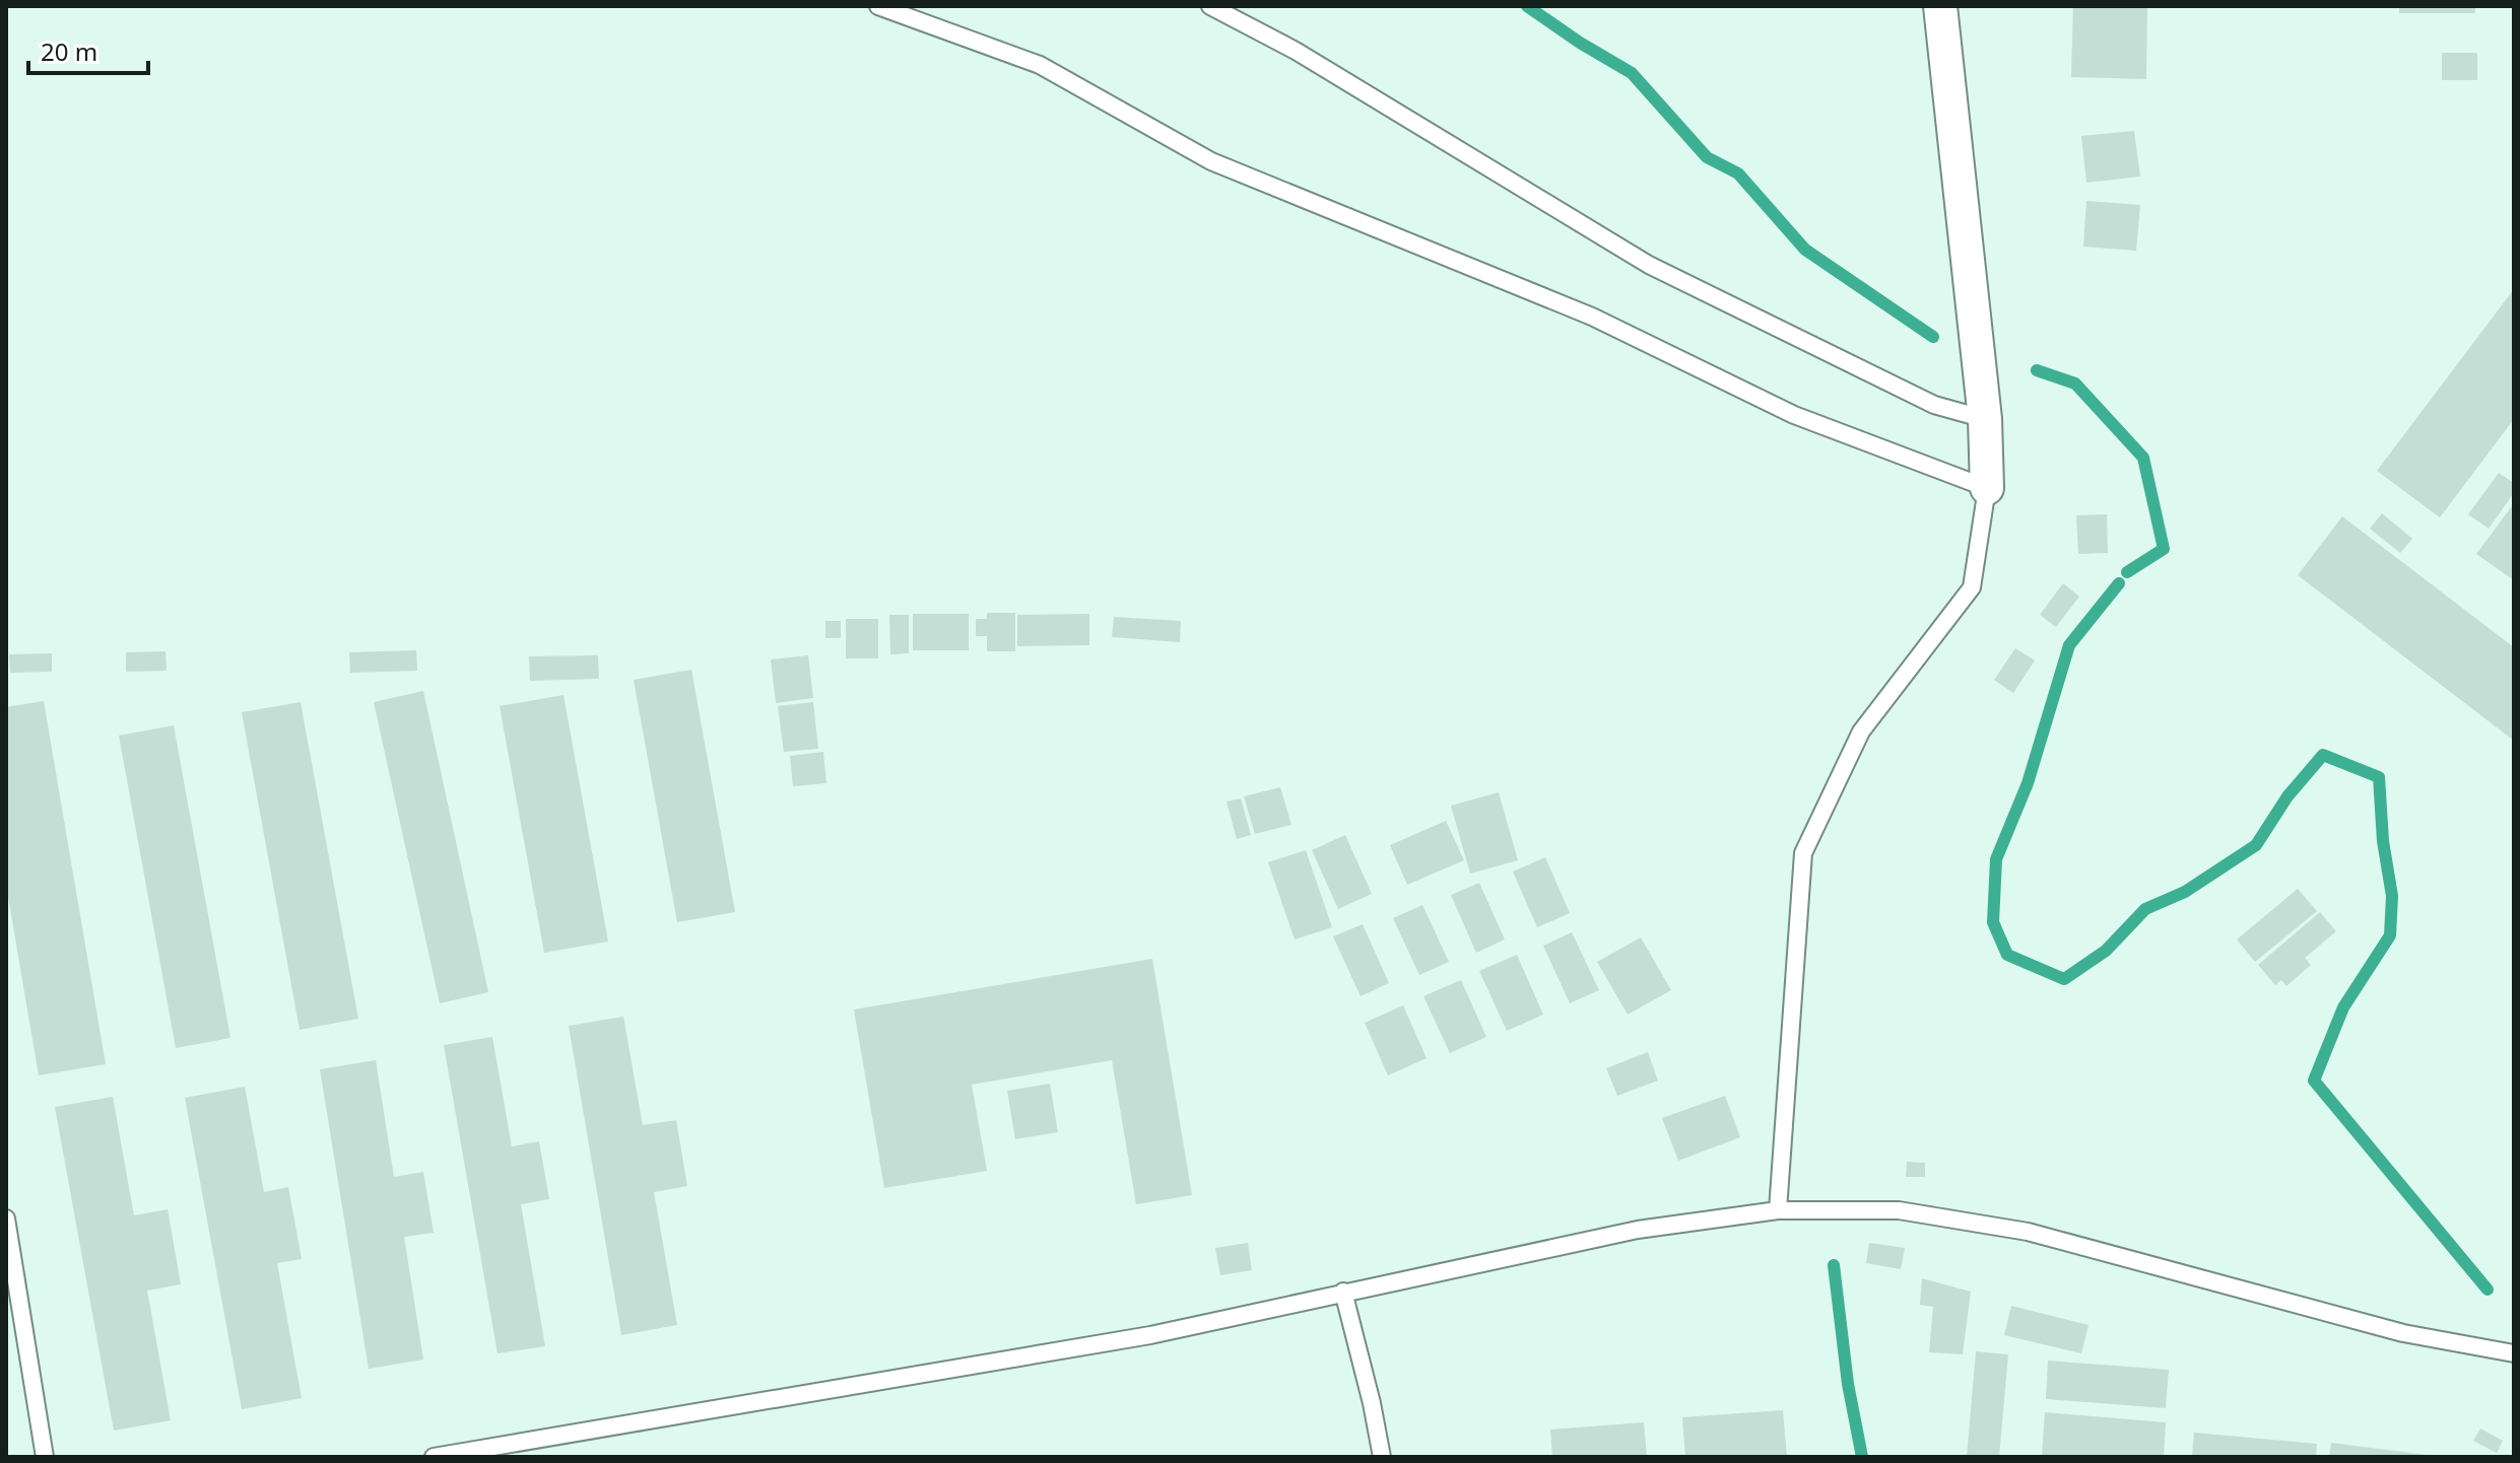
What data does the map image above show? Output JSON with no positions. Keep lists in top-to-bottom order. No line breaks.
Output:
{"scale_bar":"20 m"}
